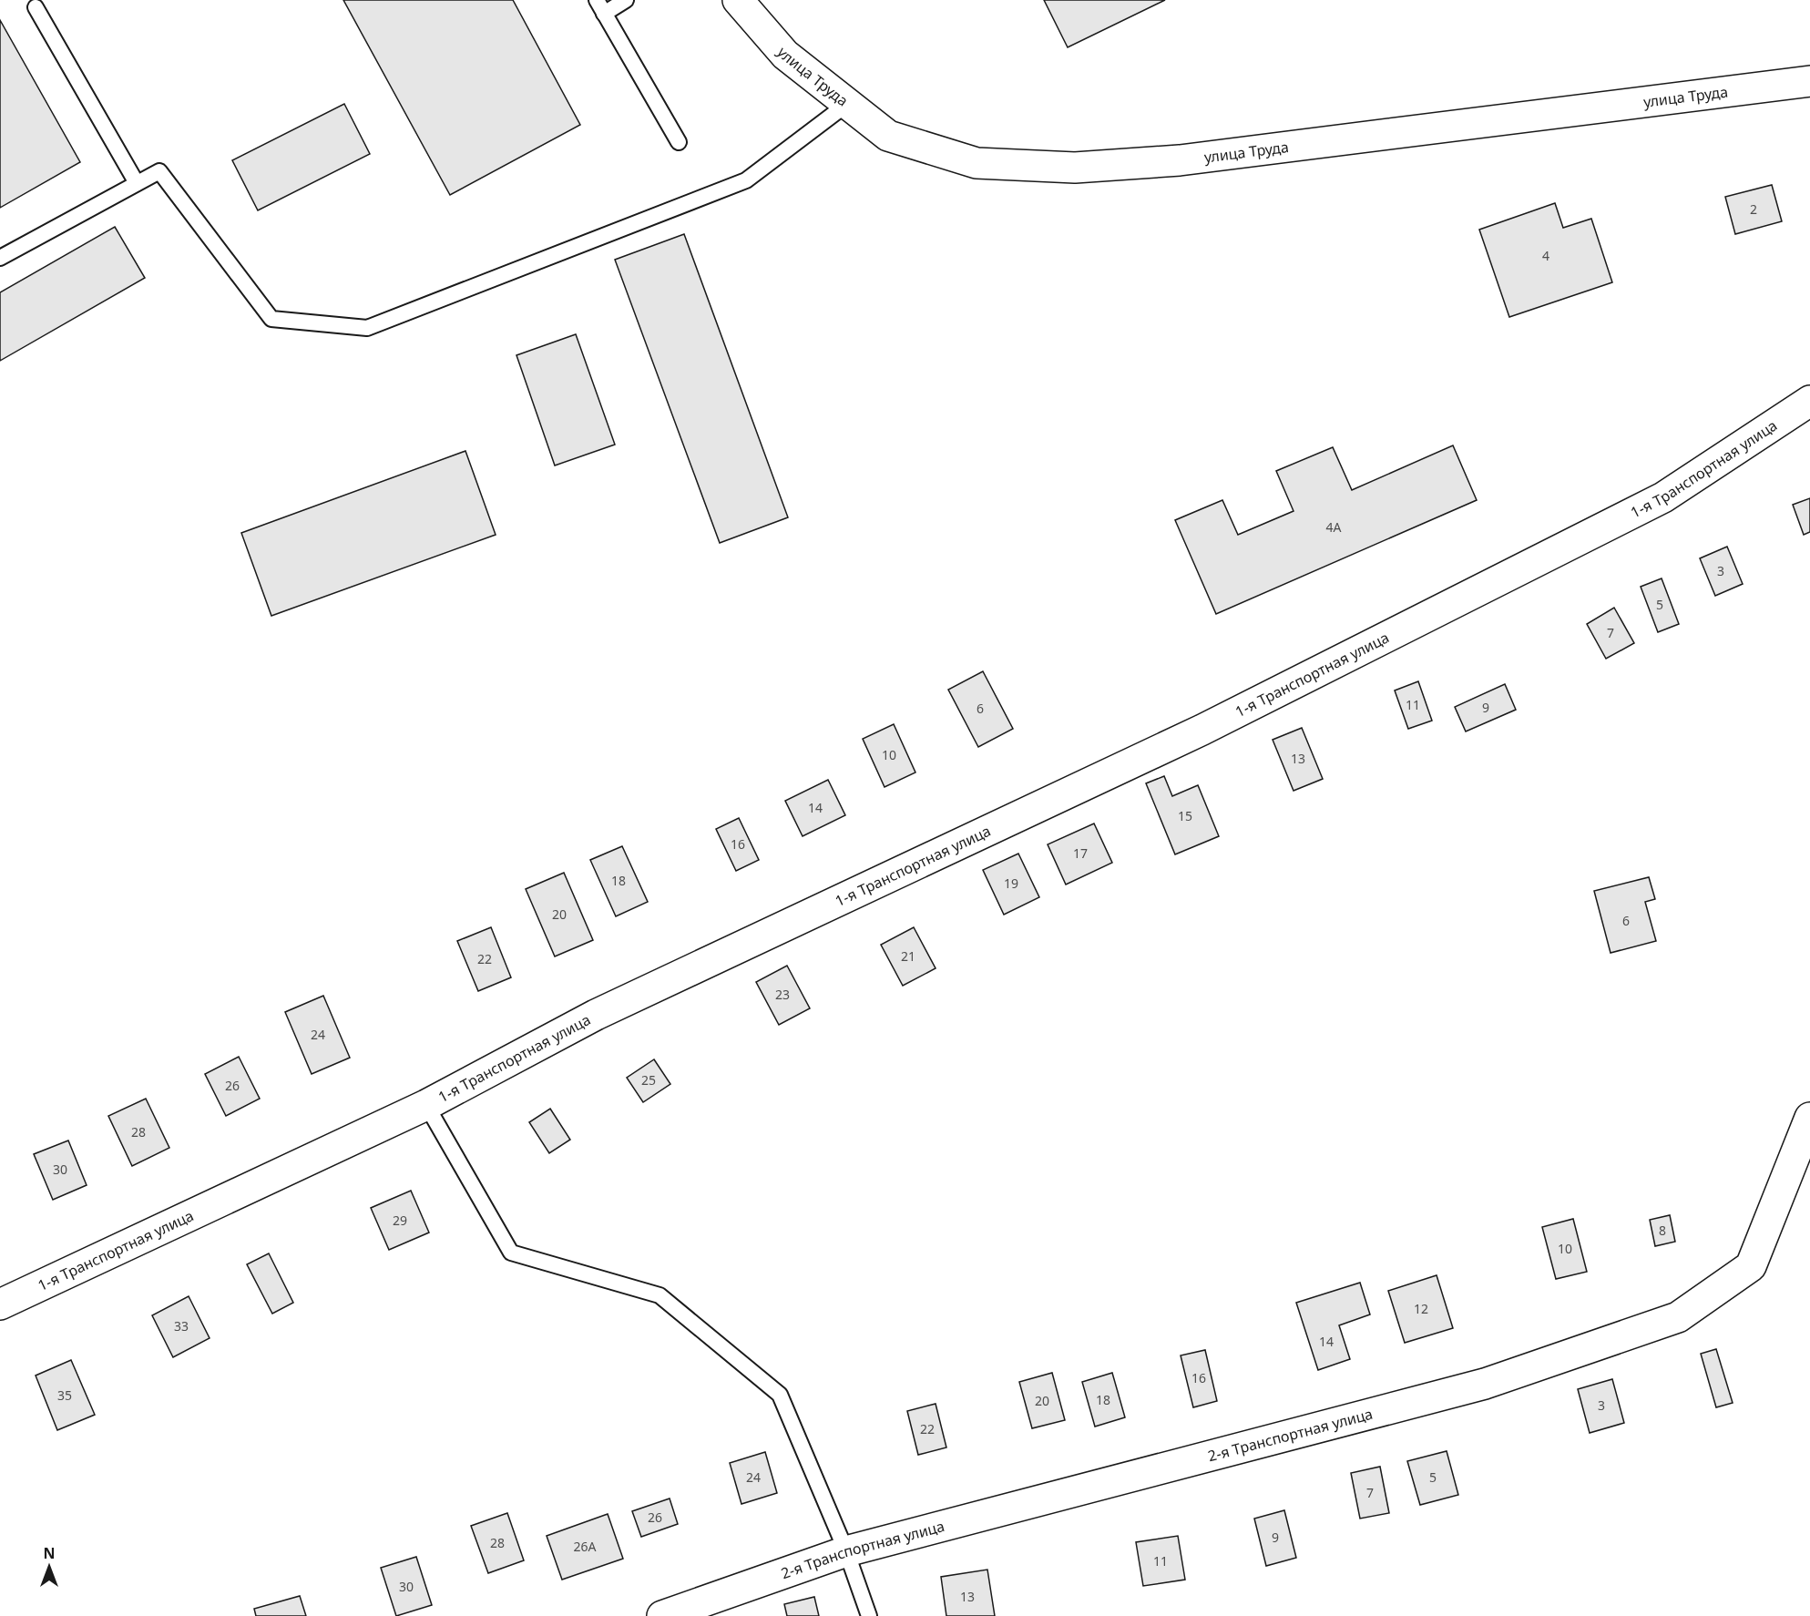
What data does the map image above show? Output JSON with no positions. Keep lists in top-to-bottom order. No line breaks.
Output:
{"streets":{"street":["улица Труда","1-я Транспортная улица","2-я Транспортная улица"]},"house_numbers":["2","4","4А","3","5","7","11","9","6","10","13","14","15","16","17","18","19","20","6","21","22","23","24","25","26","28","30","29","8","10","12","33","14","16","35","18","20","3","22","24","5","7","26","9","28","26А","11","30","13"],"north":"top"}
